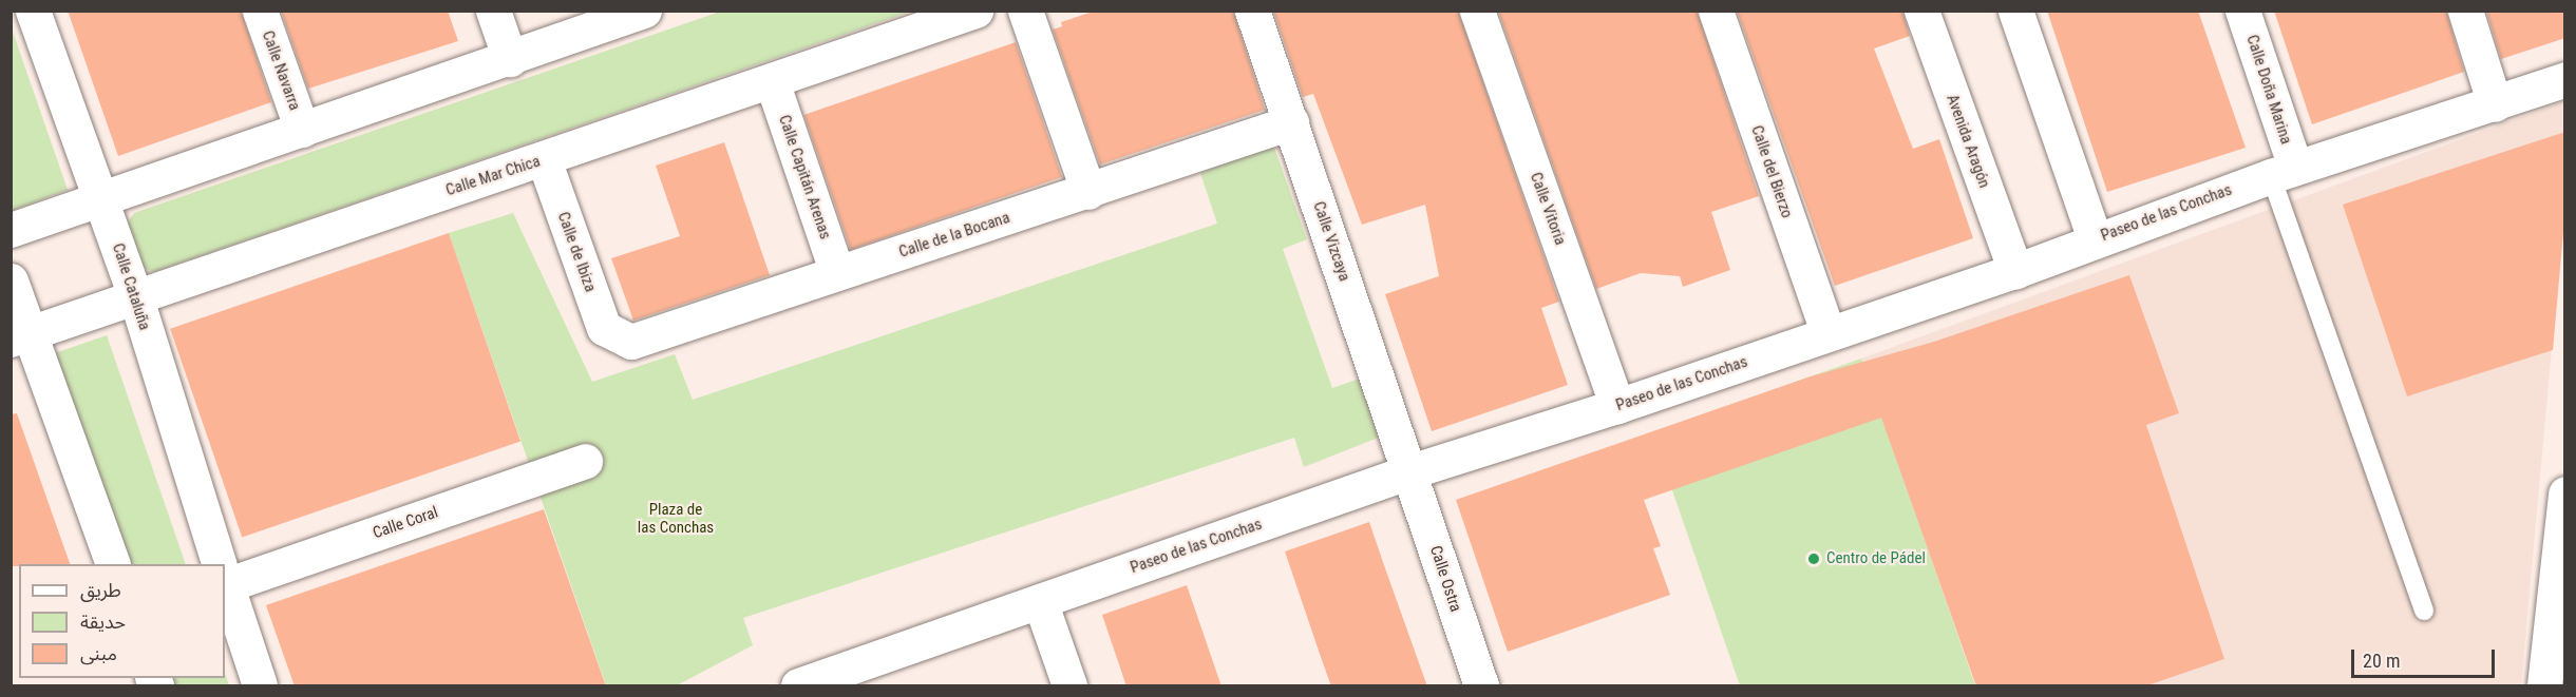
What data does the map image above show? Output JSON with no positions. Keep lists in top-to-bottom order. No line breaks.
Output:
{"streets":{"street":["Calle Navarra","Calle Doña Marina","Avenida Aragón","Calle del Bierzo","Calle Mar Chica","Calle Capitán Arenas","Calle Vitoria","Paseo de las Conchas","Calle de la Bocana","Calle Vizcaya","Calle de Ibiza","Calle Cataluña","Calle Coral","Calle Ostra"]},"crossings":[["Calle Doña Marina","Paseo de las Conchas"],["Avenida Aragón","Paseo de las Conchas"],["Calle del Bierzo","Paseo de las Conchas"],["Calle Mar Chica","Calle Capitán Arenas"],["Calle Mar Chica","Calle de Ibiza"],["Calle Mar Chica","Calle Cataluña"],["Calle Capitán Arenas","Calle de la Bocana"],["Calle Vitoria","Paseo de las Conchas"],["Paseo de las Conchas","Calle Vizcaya"],["Paseo de las Conchas","Calle Ostra"],["Calle de la Bocana","Calle Vizcaya"],["Calle de la Bocana","Calle de Ibiza"],["Calle Vizcaya","Calle Ostra"]],"parks":["Plaza de las Conchas"],"places":["Centro de Pádel"],"legend":["طريق","حديقة","مبنى"],"scale_bar":"20 m"}
